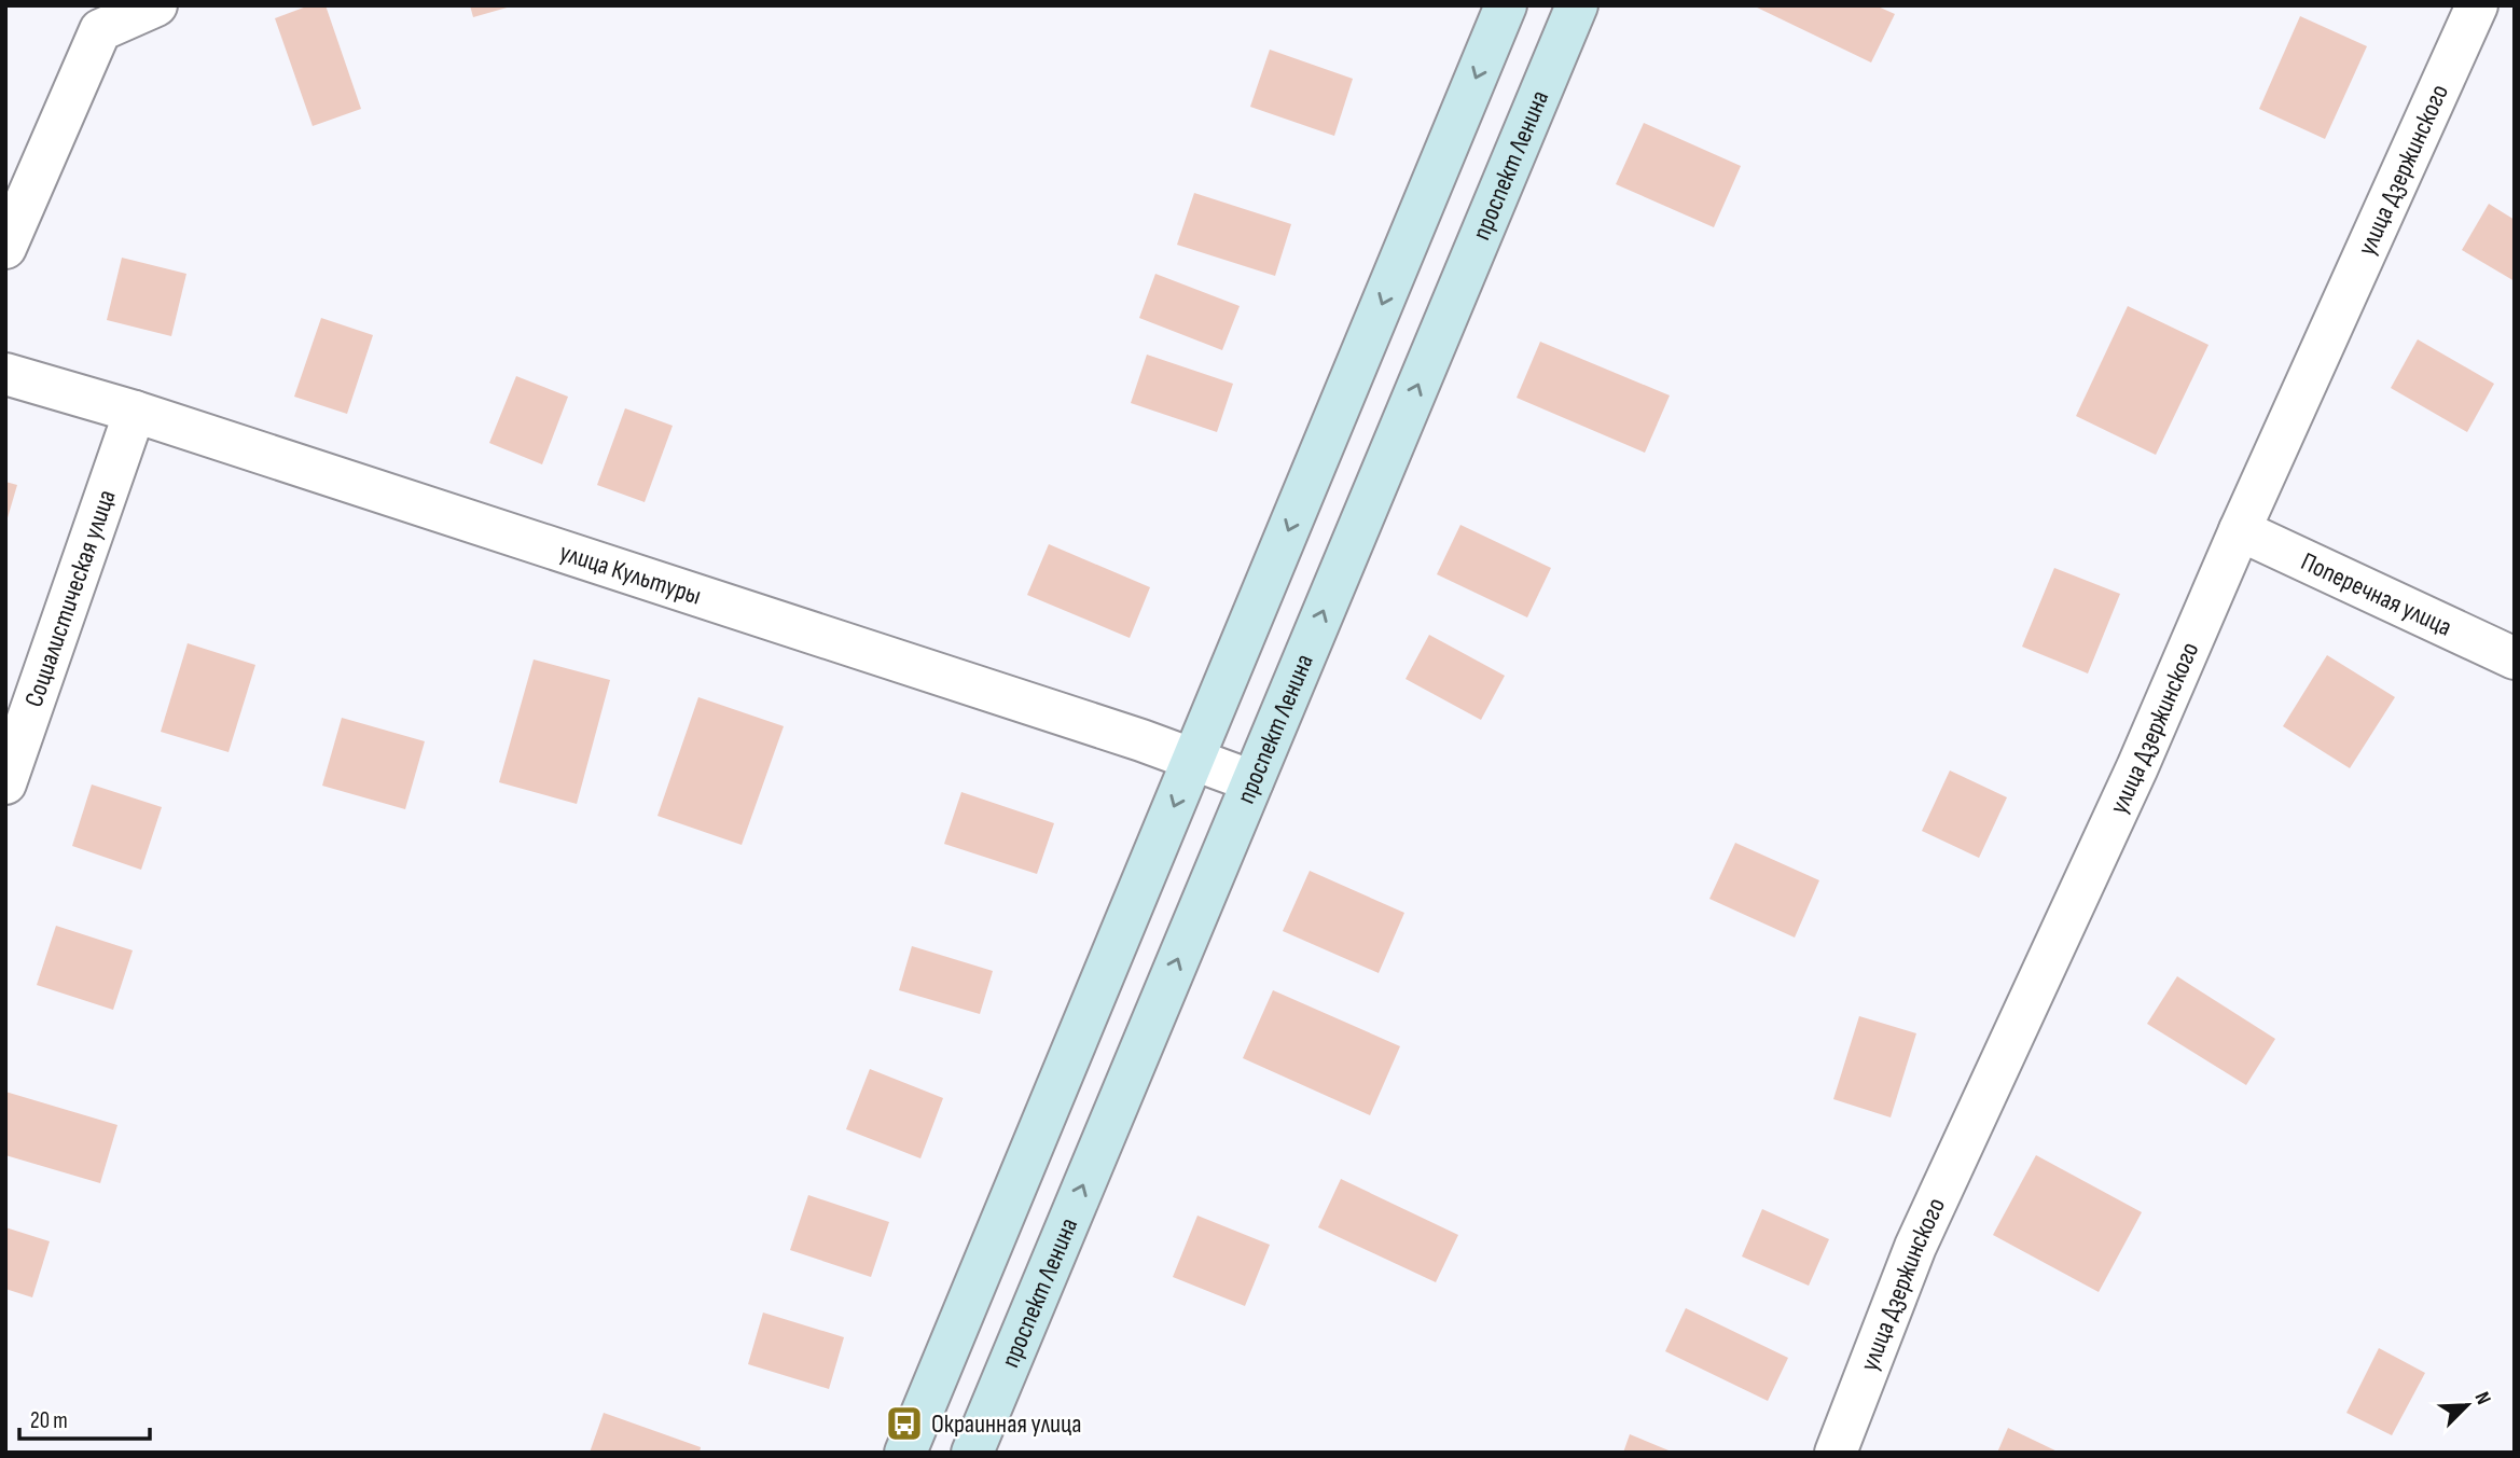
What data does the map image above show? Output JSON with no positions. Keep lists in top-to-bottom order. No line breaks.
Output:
{"streets":{"main road":["проспект Ленина"],"street":["улица Дзержинского","улица Культуры","Поперечная улица","Социалистическая улица"]},"crossings":[["проспект Ленина","улица Культуры"],["улица Дзержинского","Поперечная улица"],["улица Культуры","Социалистическая улица"]],"places":{"bus stop":["Окраинная улица"]},"scale_bar":"20 m","north":"top right"}
